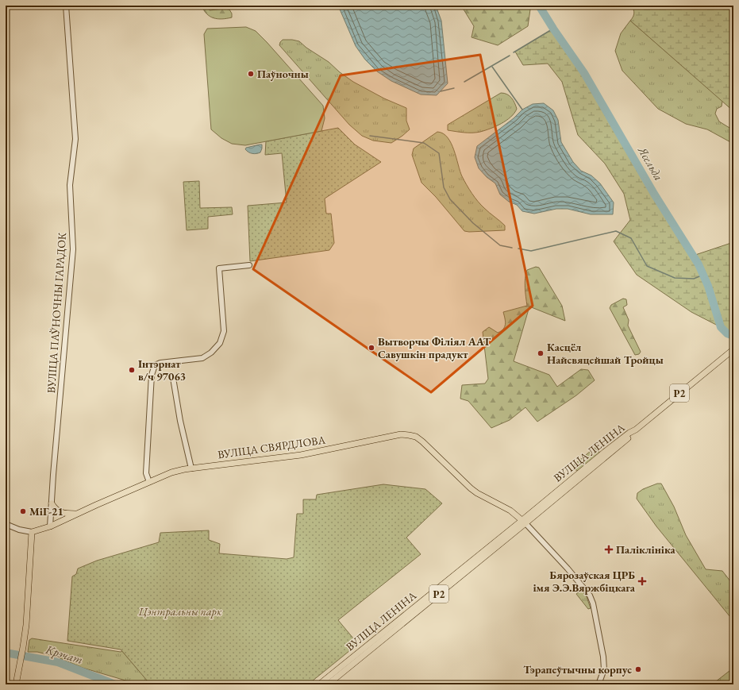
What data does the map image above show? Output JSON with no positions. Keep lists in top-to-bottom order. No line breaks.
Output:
{"streets":{"main road":["Р2","ВУЛІЦА СВЯРДЛОВА","ВУЛІЦА ЛЕНІНА"],"street":["ВУЛІЦА ПАЎНОЧНЫ ГАРАДОК"]},"crossings":[["ВУЛІЦА ПАЎНОЧНЫ ГАРАДОК","ВУЛІЦА СВЯРДЛОВА"],["ВУЛІЦА СВЯРДЛОВА","ВУЛІЦА ЛЕНІНА"]],"water":["Ясельда","Крэчат"],"parks":["Цэнтральны парк"],"places":{"other":["Паўночны","Вытворчы Філіял ААТ Савушкін прадукт","Касцёл Найсвяцейшай Тройцы","Інтэрнат в/ч 97063","МіГ-21","Тэрапеўтычны корпус"],"health":["Паліклініка","Бярозаўская ЦРБ імя Э.Э.Вяржбіцкага"]}}
